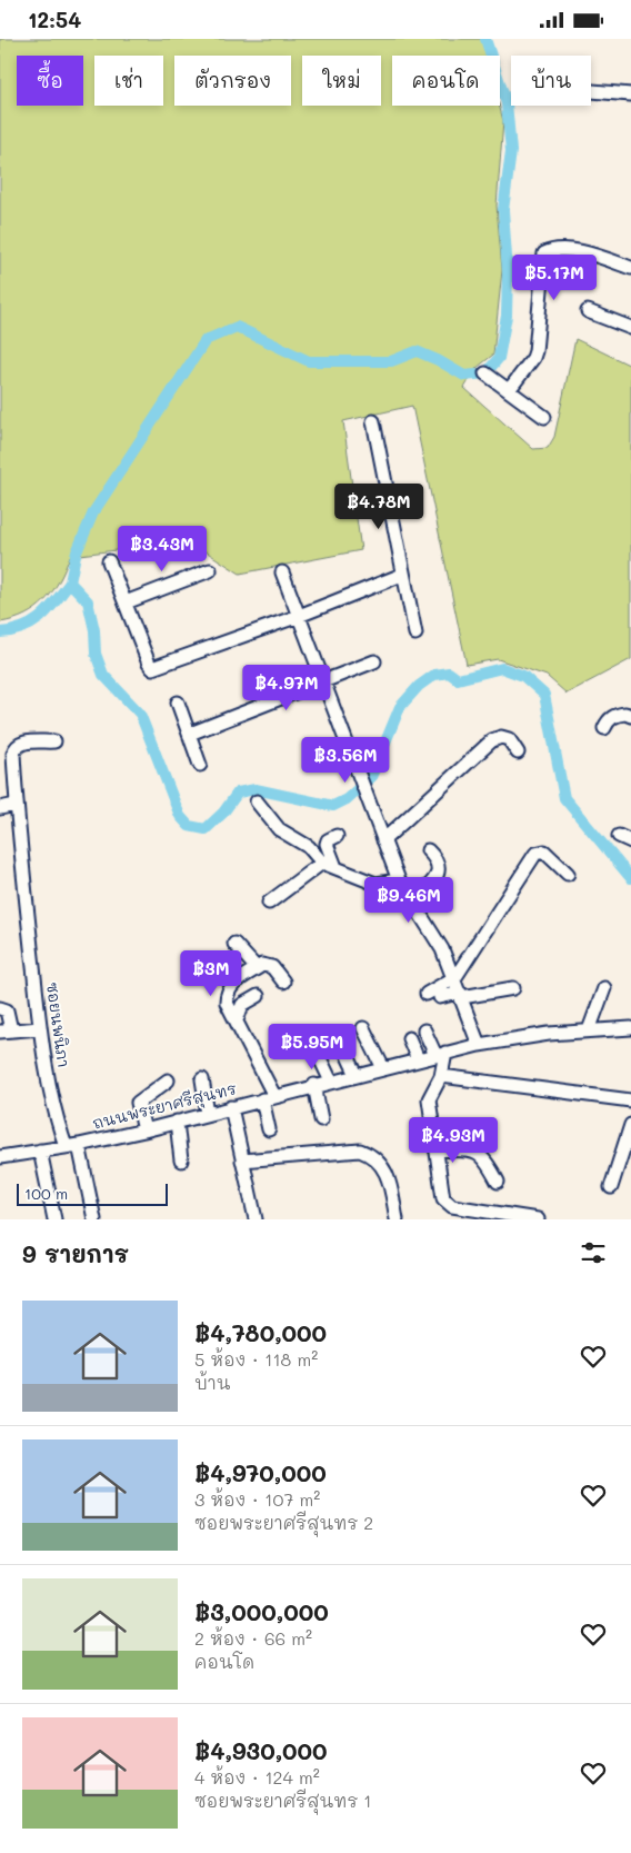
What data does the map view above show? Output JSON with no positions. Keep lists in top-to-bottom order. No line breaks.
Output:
{"streets":{"street":["ซอยนพนิภา","ถนนพระยาศรีสุนทร"]},"crossings":[["ซอยนพนิภา","ถนนพระยาศรีสุนทร"]],"scale_bar":"100 m","page":{"status":"12:54","chip":["ซื้อ","เช่า","ตัวกรอง","ใหม่","คอนโด","บ้าน"],"price":["฿5.17M","฿4.78M","฿3.43M","฿4.97M","฿3.56M","฿9.46M","฿3M","฿5.95M","฿4.93M"],"scale":"100 m","heading":"9 รายการ","list":[{"name":"฿4,780,000","note":"5 ห้อง · 118 m² · บ้าน"},{"name":"฿4,970,000","note":"3 ห้อง · 107 m² · ซอยพระยาศรีสุนทร 2"},{"name":"฿3,000,000","note":"2 ห้อง · 66 m² · คอนโด"},{"name":"฿4,930,000","note":"4 ห้อง · 124 m² · ซอยพระยาศรีสุนทร 1"}]}}
